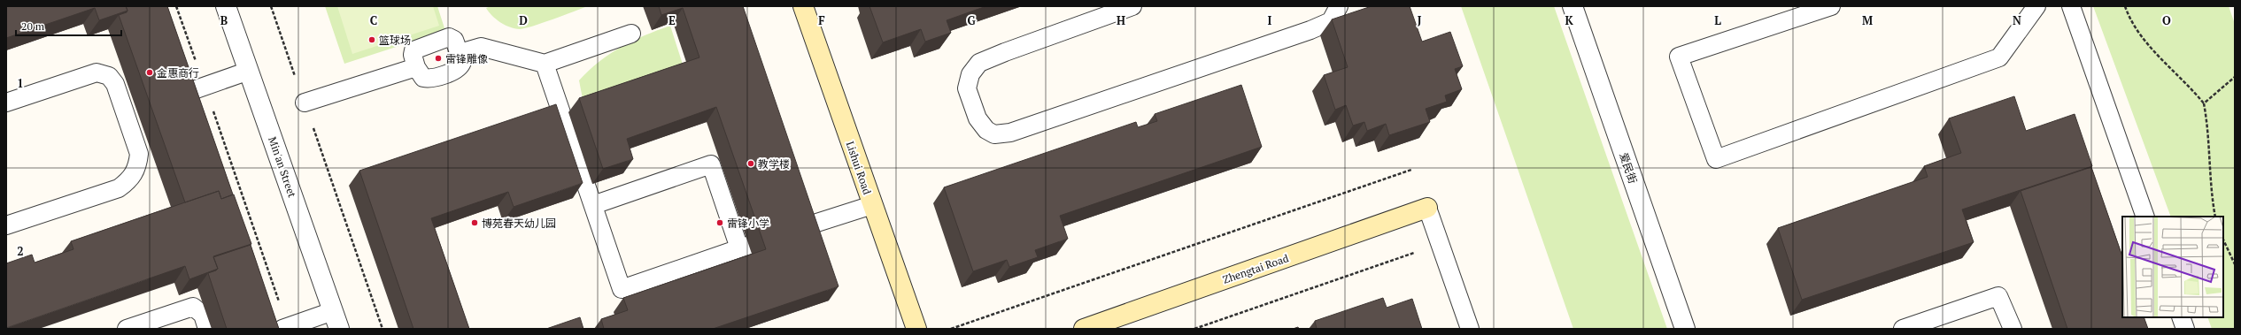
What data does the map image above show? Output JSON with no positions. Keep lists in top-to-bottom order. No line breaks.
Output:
{"streets":{"street":["Min'an Street","Lishui Road","爱民街","Zhengtai Road"]},"places":["篮球场","雷锋雕像","金惠商行","教学楼","博苑春天幼儿园","雷锋小学"],"scale_bar":"20 m","grid":{"columns":["B","C","D","E","F","G","H","I","J","K","L","M","N","O"],"rows":["1","2"]}}
